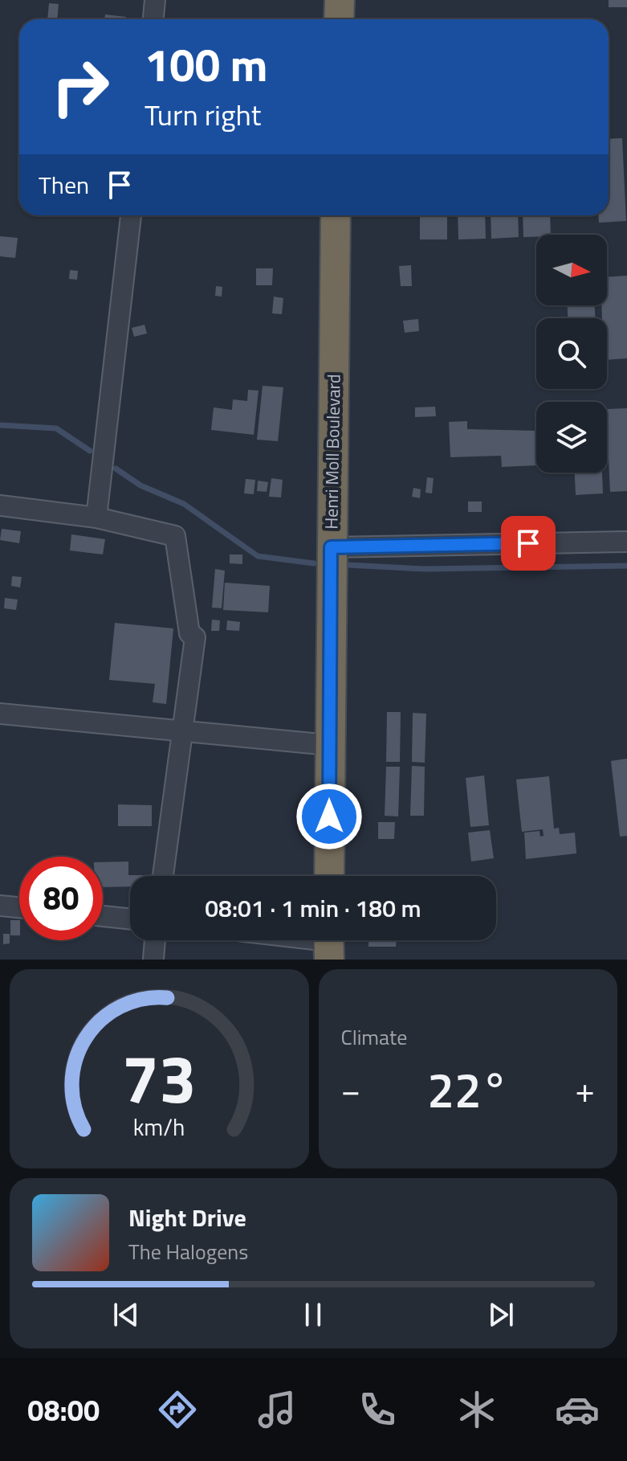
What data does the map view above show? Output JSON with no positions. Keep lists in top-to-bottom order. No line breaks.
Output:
{"streets":{"highway":["Henri Moll Boulevard"]},"north":"right","page":{"turn":["100 m","Turn right"],"then":"Then","limit":"80","trip":"08:01 · 1 min · 180 m","tile":"Climate","heat":["−","22°","+"],"song":["Night Drive","The Halogens"],"tabs":"08:00","gauge":["73","km/h"]}}
